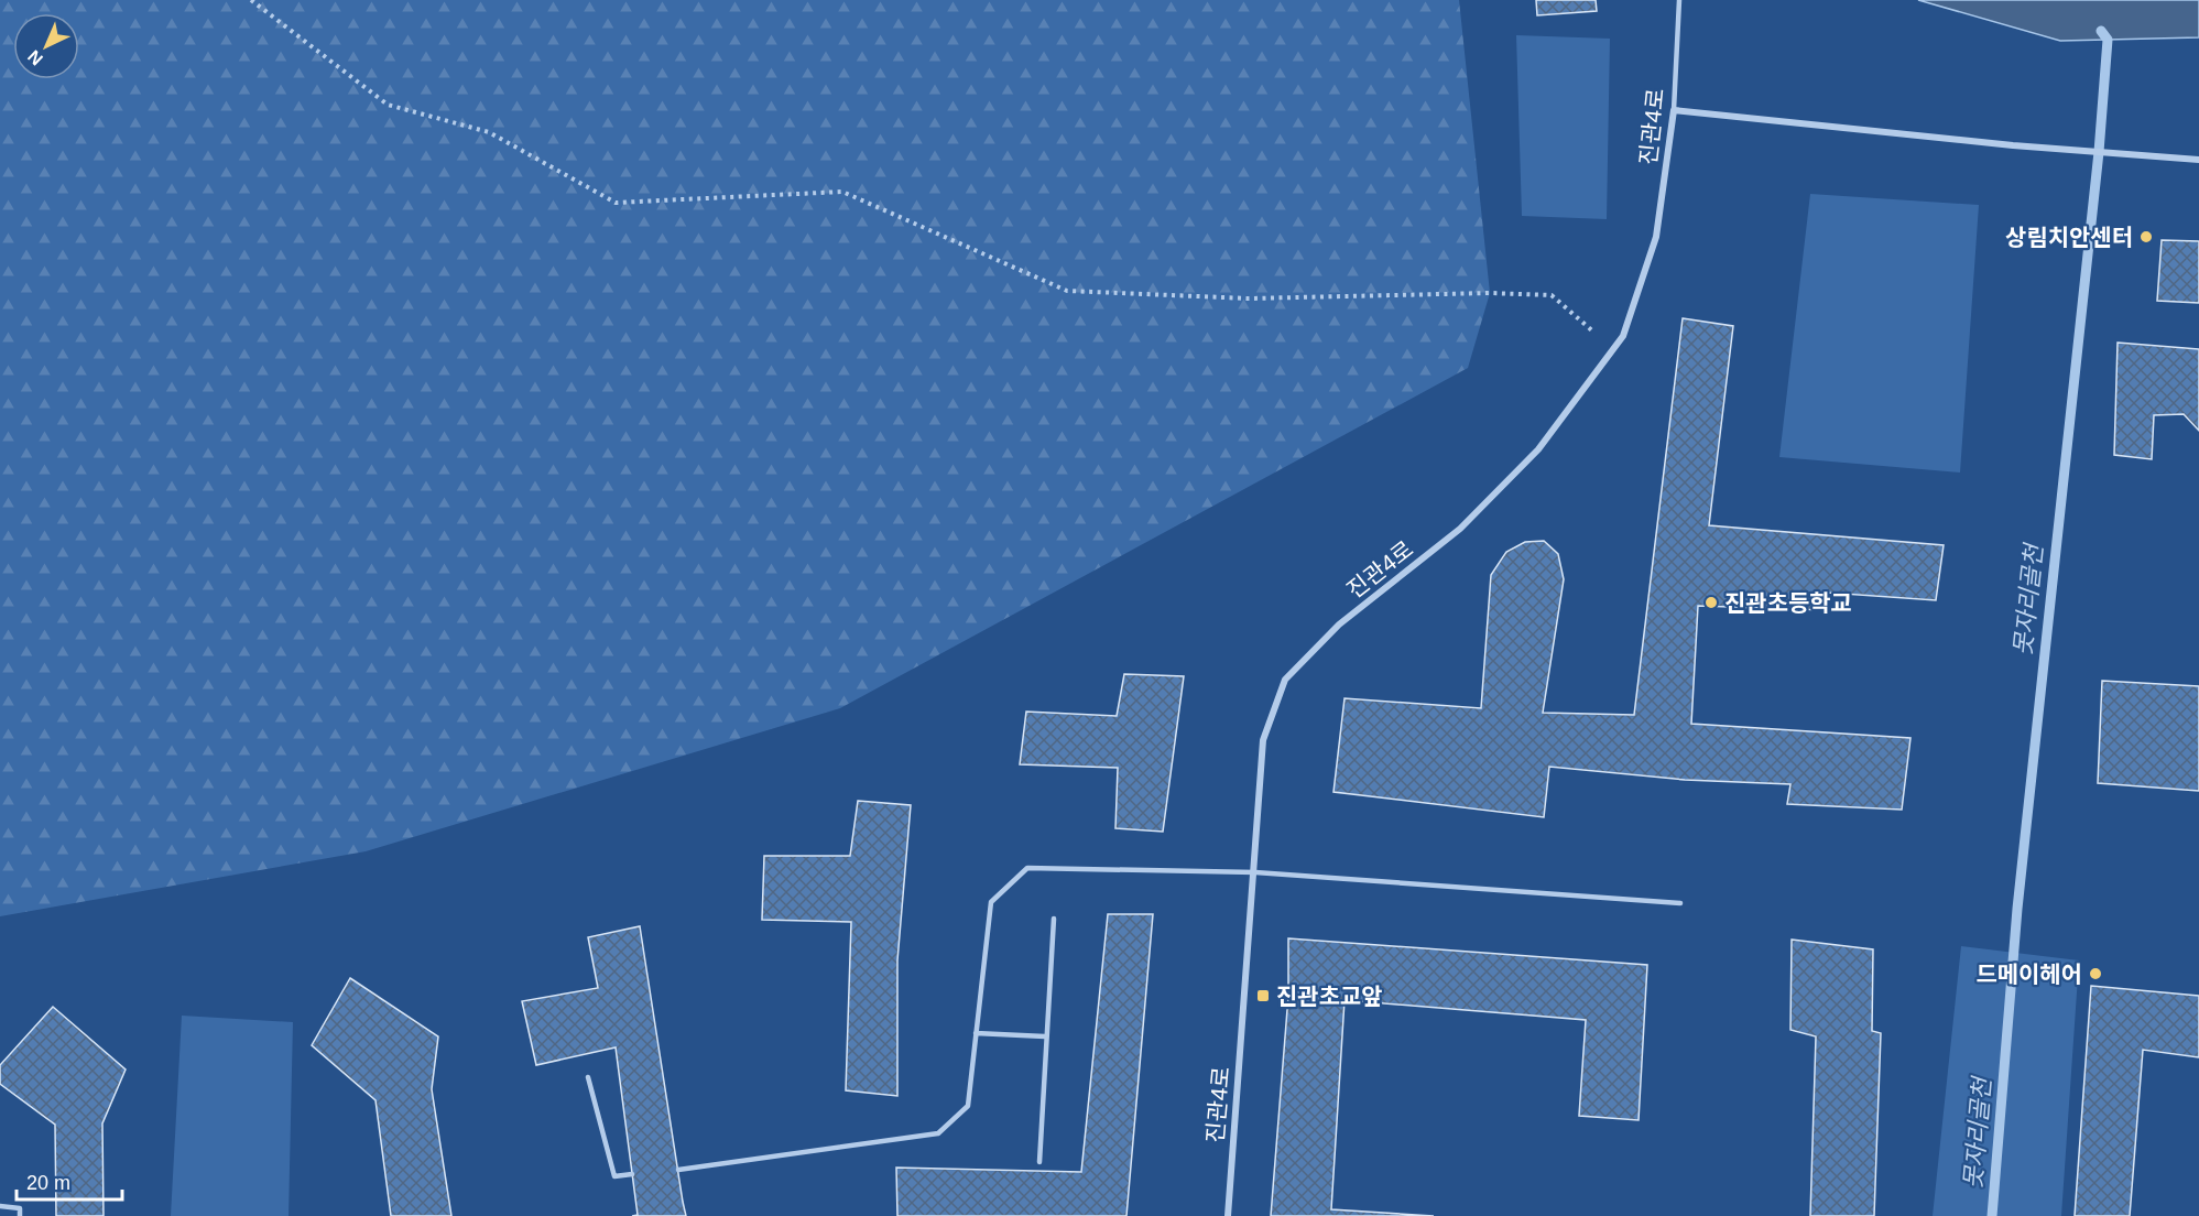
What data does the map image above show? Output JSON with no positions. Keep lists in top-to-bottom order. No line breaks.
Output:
{"streets":{"street":["진관4로"]},"water":["못자리골천"],"places":{"other":["상림치안센터","진관초등학교","드메이헤어"],"transit":["진관초교앞"]},"scale_bar":"20 m","north":"bottom left"}
